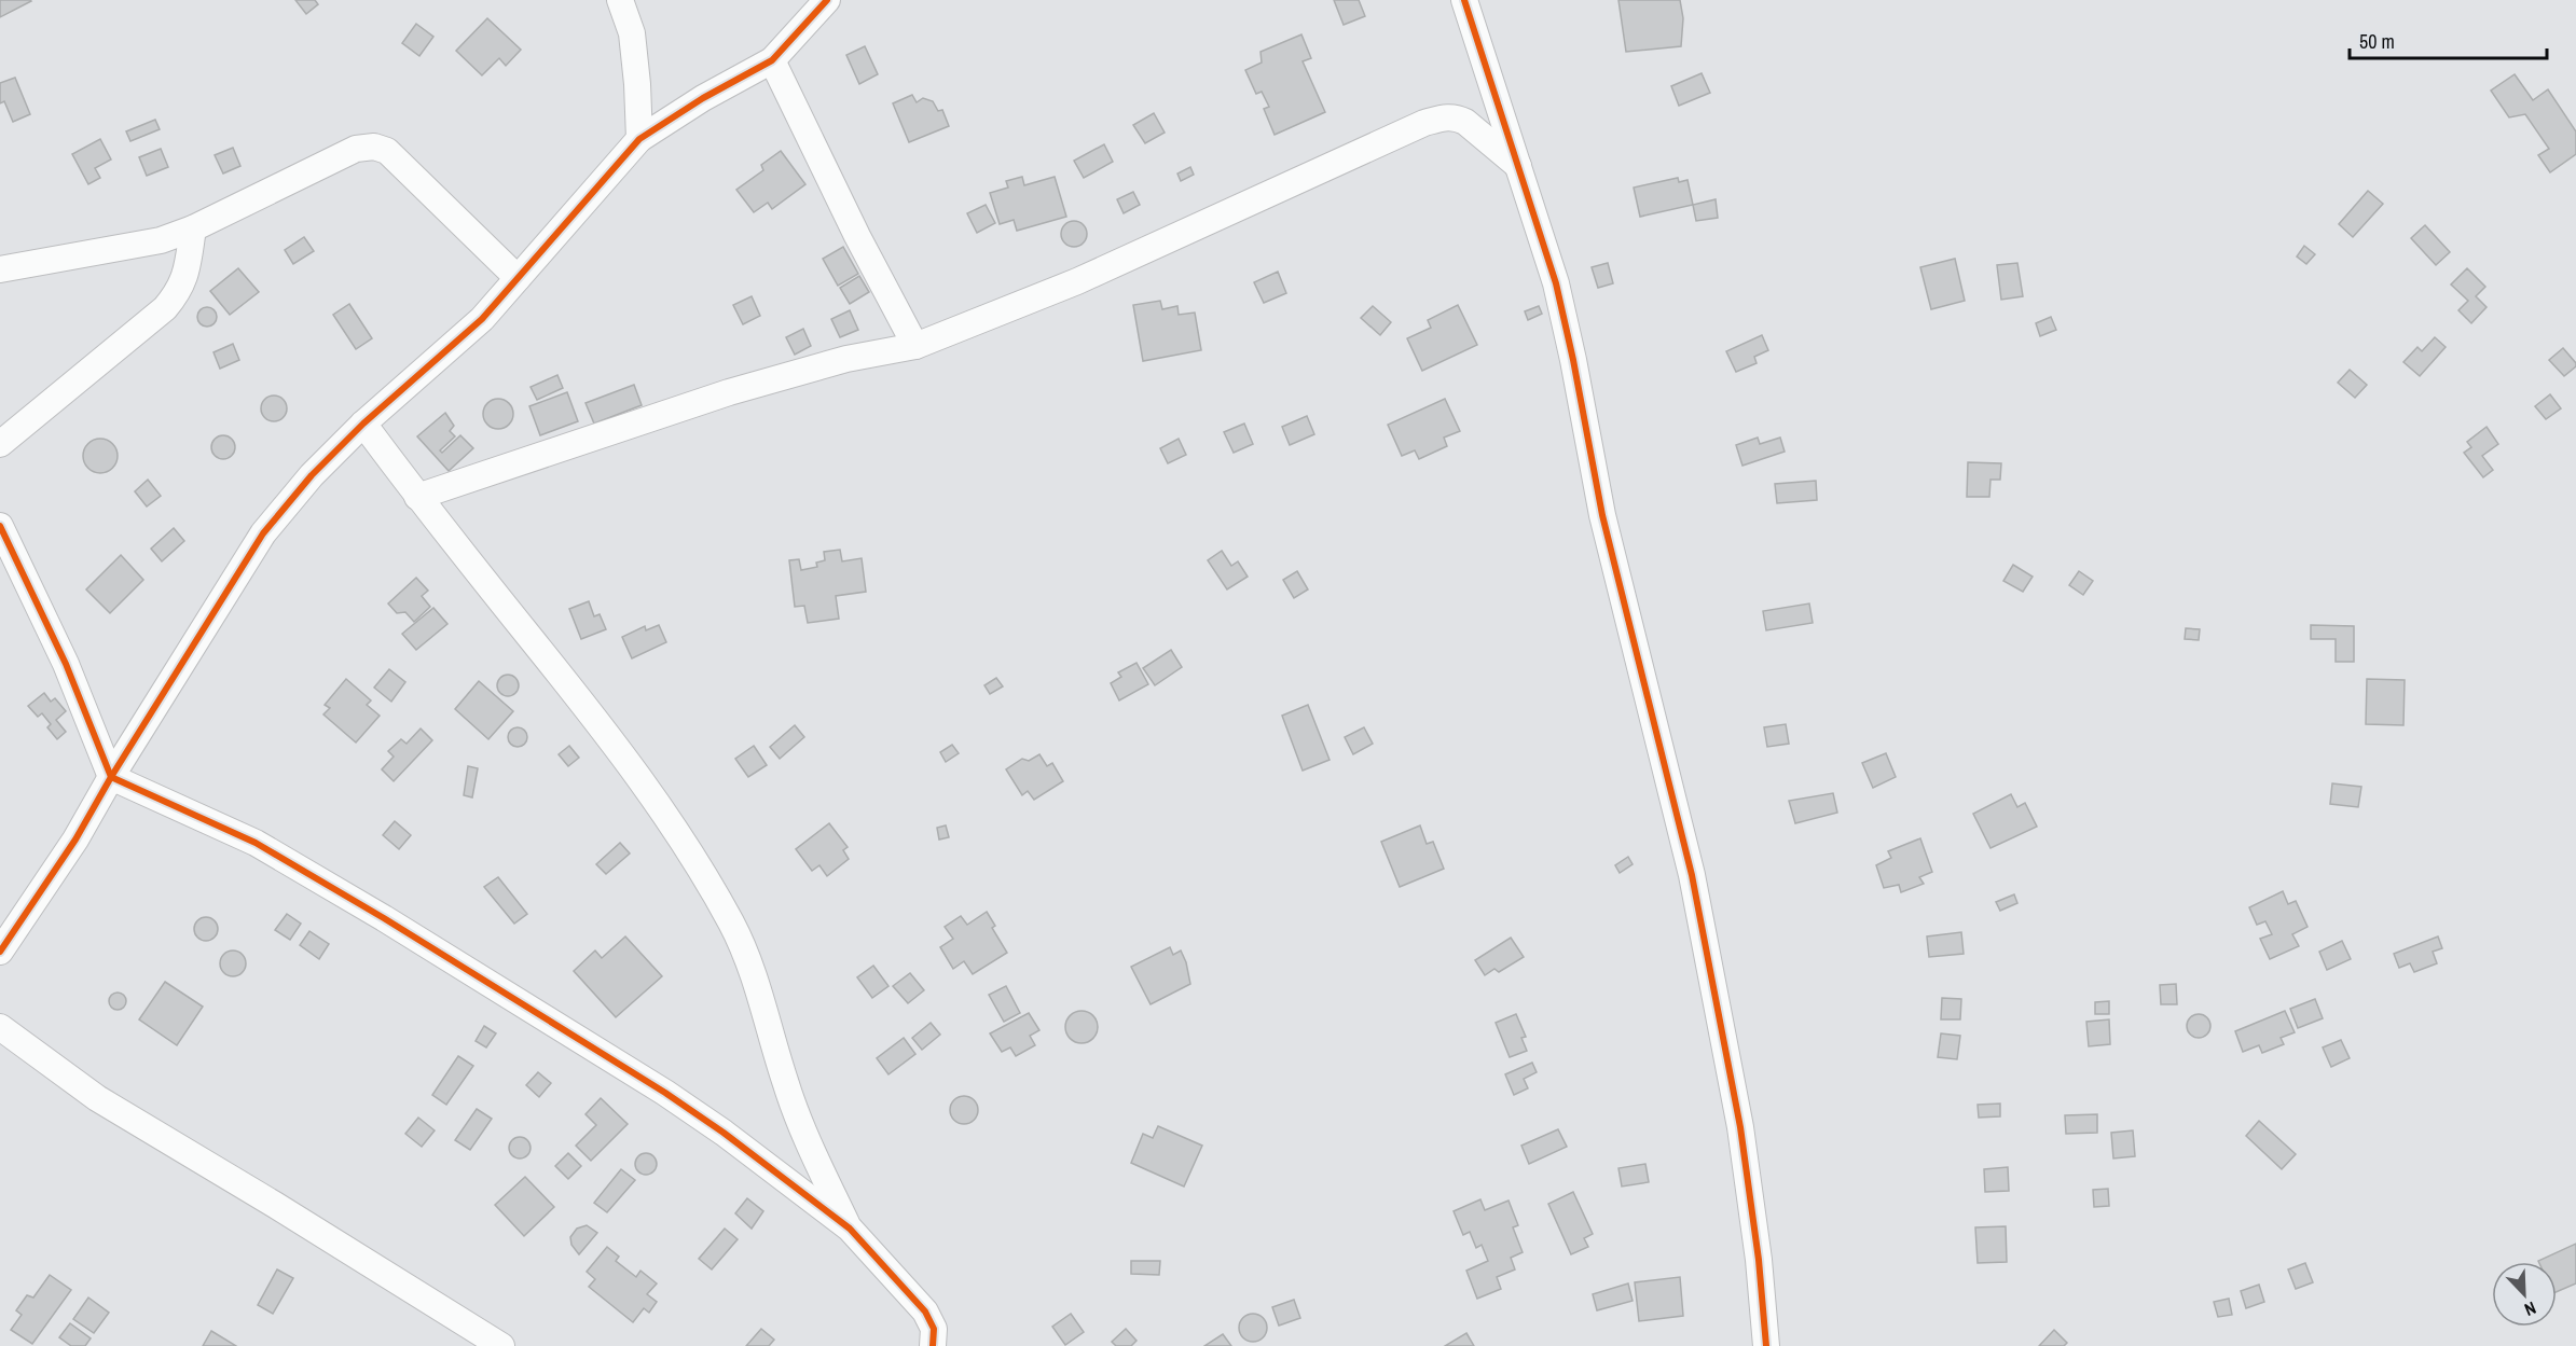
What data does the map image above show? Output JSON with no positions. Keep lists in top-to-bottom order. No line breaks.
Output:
{"scale_bar":"50 m","north":"bottom right"}
